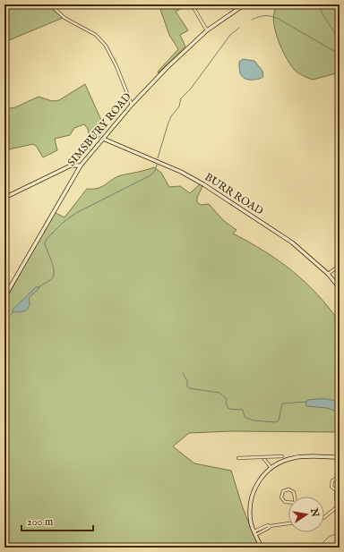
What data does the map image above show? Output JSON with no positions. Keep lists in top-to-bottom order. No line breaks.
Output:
{"streets":{"main road":["SIMSBURY ROAD","BURR ROAD"]},"crossings":[["SIMSBURY ROAD","BURR ROAD"]],"scale_bar":"200 m","north":"right"}
